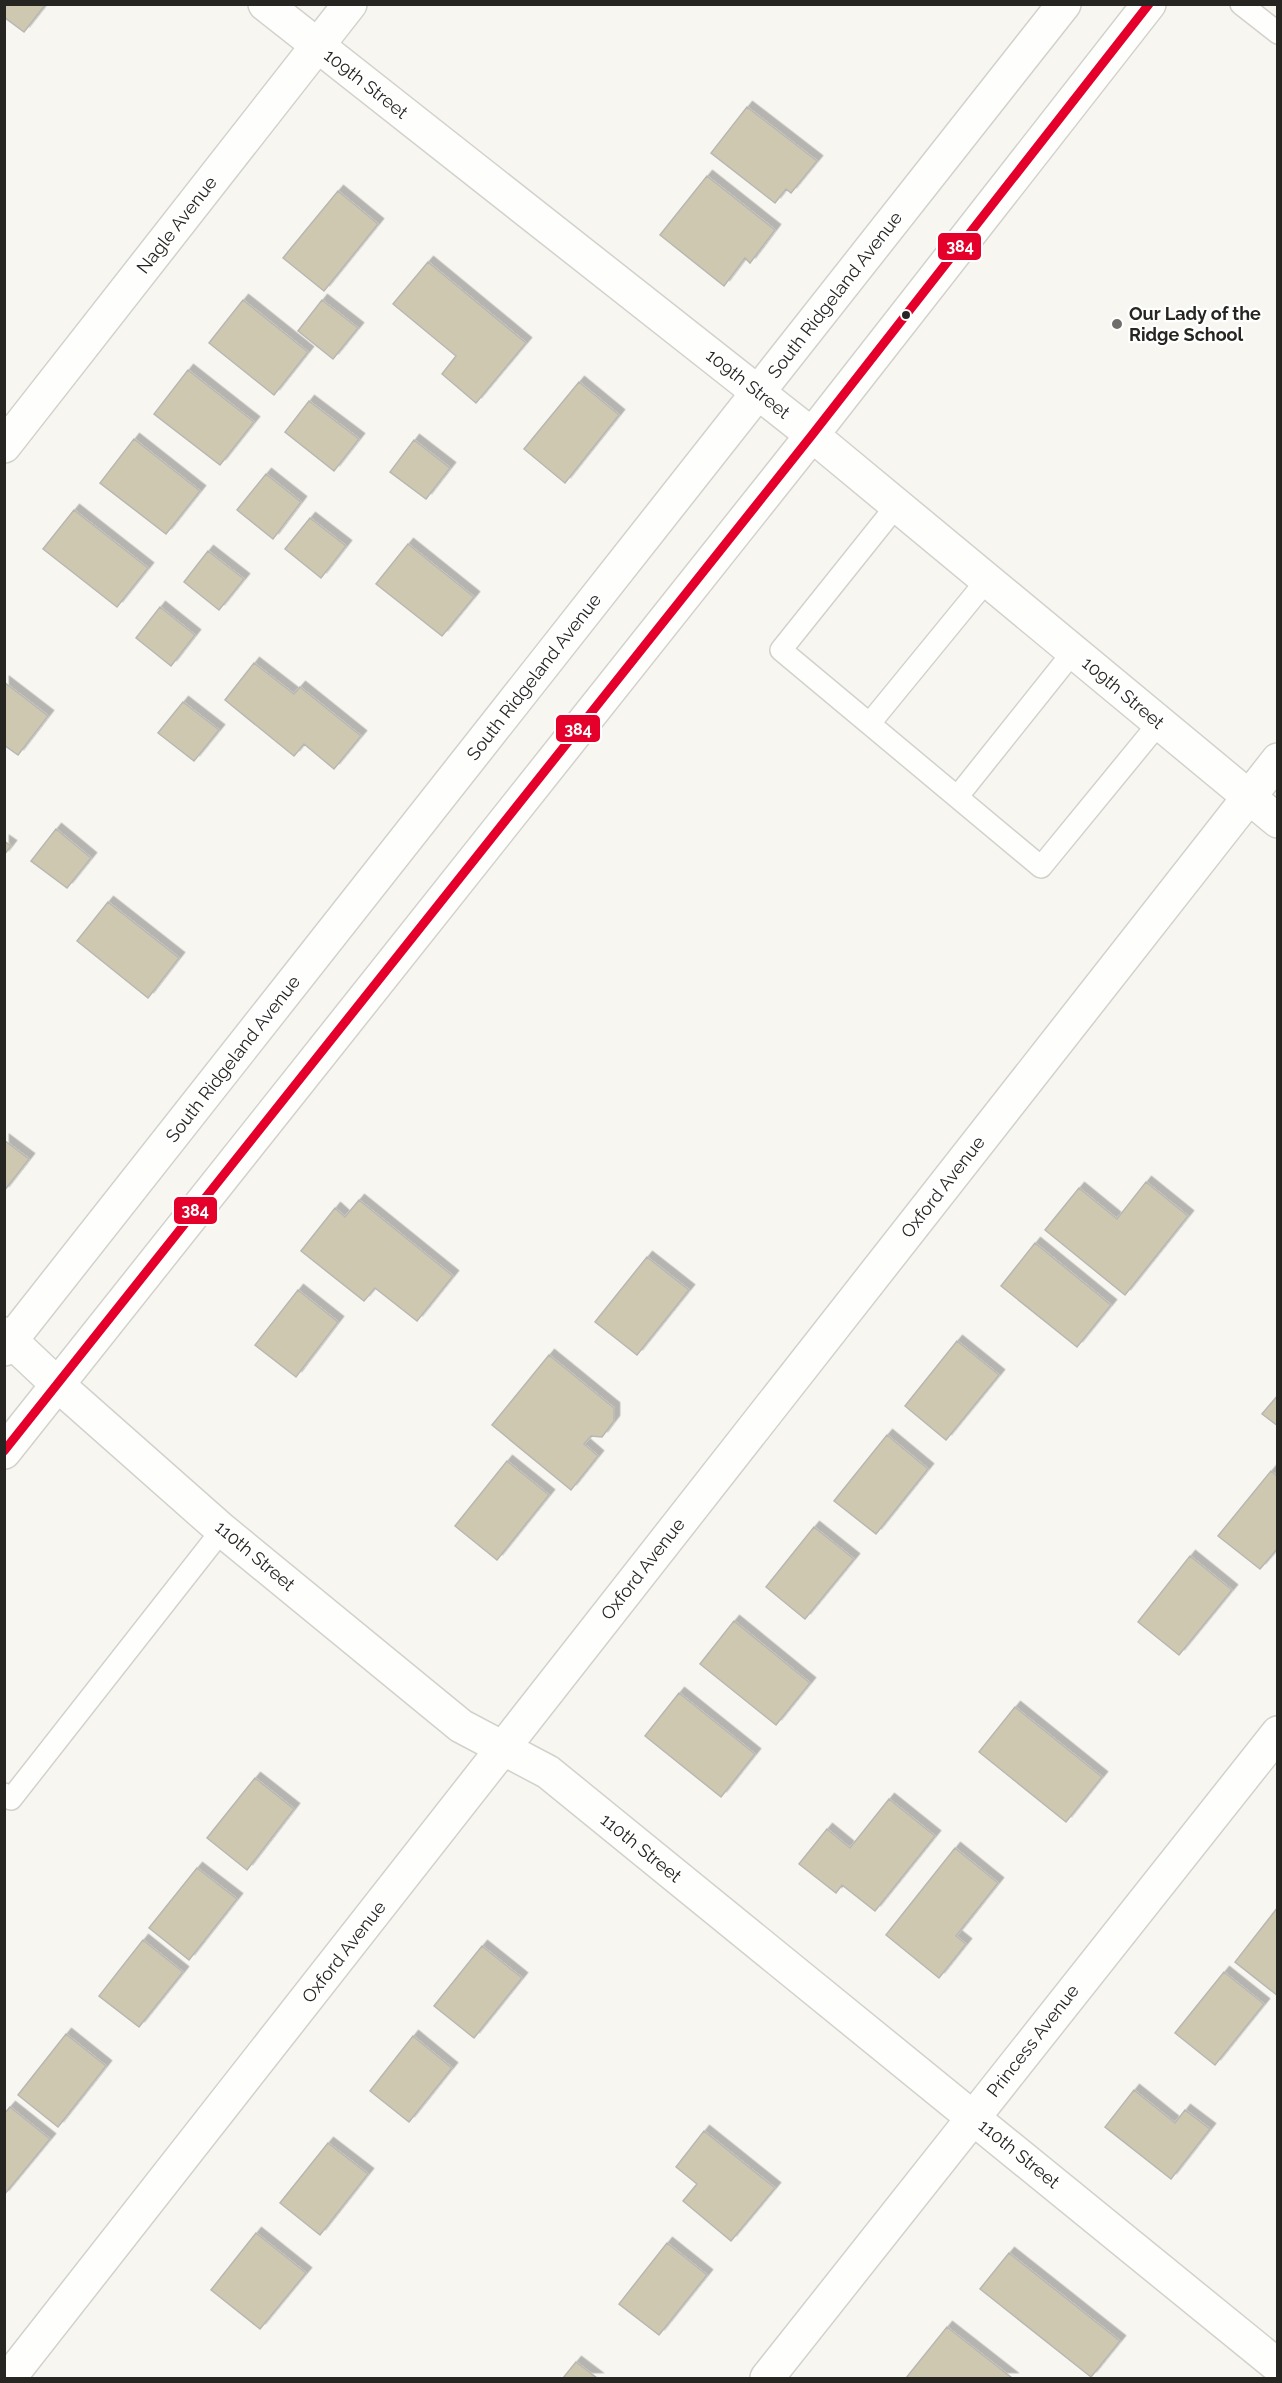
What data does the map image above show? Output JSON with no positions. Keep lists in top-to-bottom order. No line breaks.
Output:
{"streets":{"street":["109th Street","Nagle Avenue","South Ridgeland Avenue","Oxford Avenue","110th Street","Princess Avenue"]},"crossings":[["109th Street","Nagle Avenue"],["109th Street","South Ridgeland Avenue"],["109th Street","Oxford Avenue"],["South Ridgeland Avenue","110th Street"],["Oxford Avenue","110th Street"],["110th Street","Princess Avenue"]],"places":["Our Lady of the Ridge School"],"lines":["transit line 384"]}
